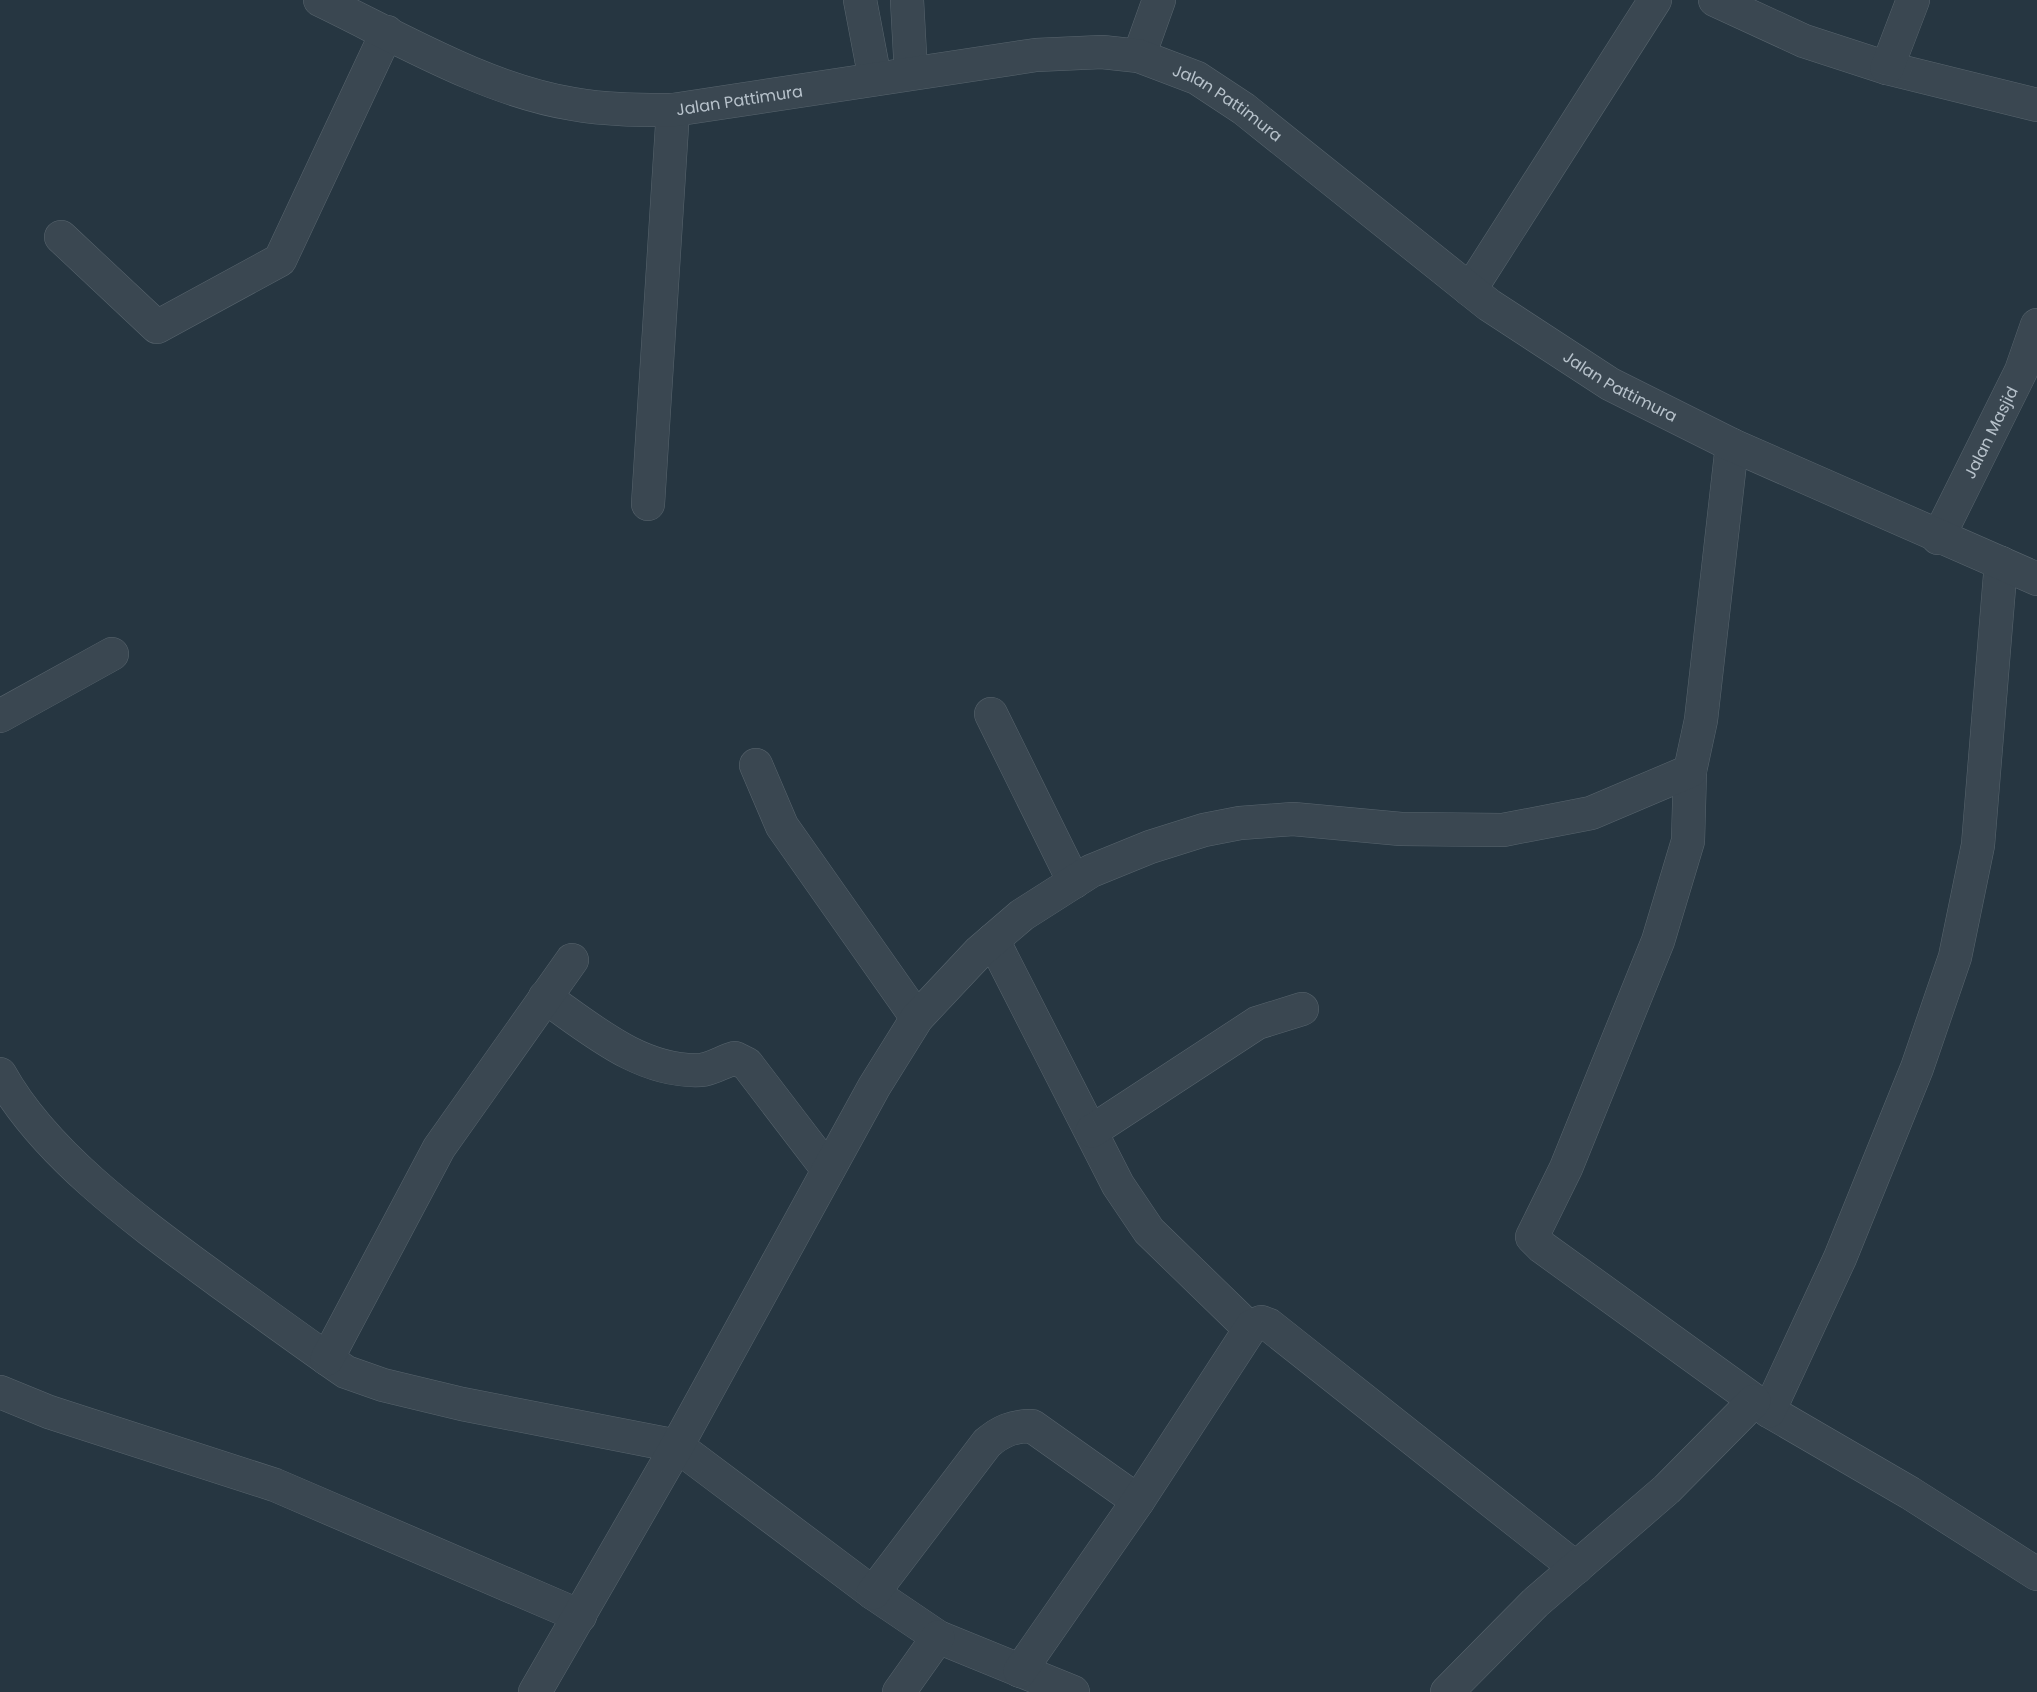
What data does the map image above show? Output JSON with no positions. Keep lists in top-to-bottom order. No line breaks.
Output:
{"streets":{"street":["Jalan Pattimura","Jalan Masjid"]},"crossings":[["Jalan Pattimura","Jalan Masjid"]]}
